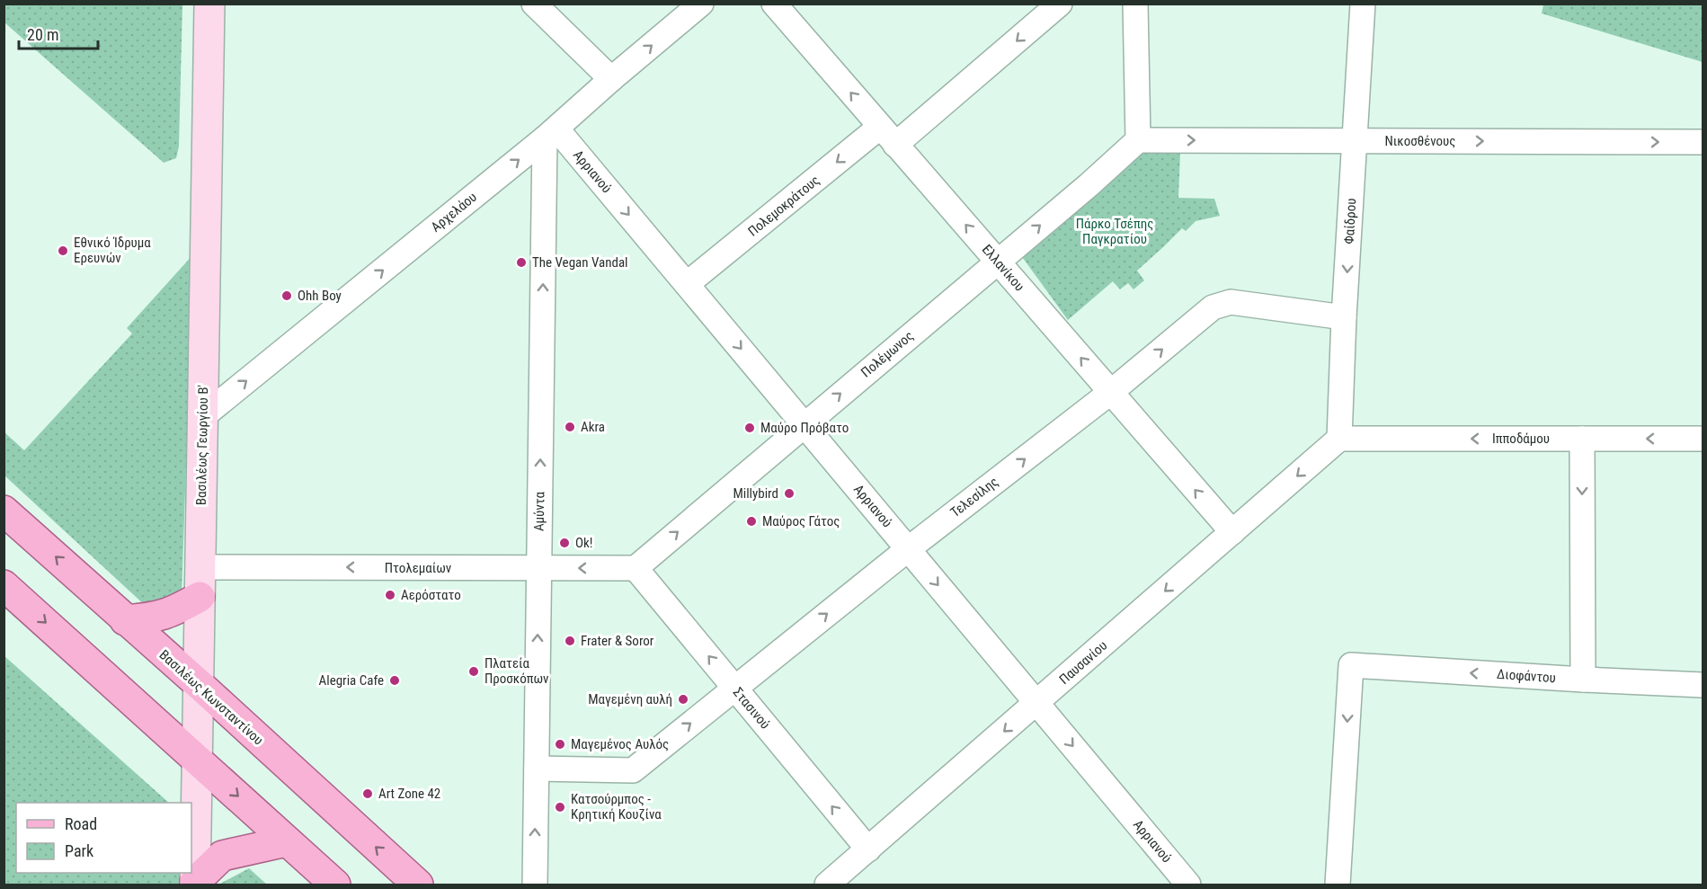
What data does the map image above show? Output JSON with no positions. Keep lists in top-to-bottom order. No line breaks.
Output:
{"streets":{"main road":["Βασιλέως Κωνσταντίνου"],"street":["Νικοσθένους","Αρριανού","Πολεμοκράτους","Αρχελάου","Φαίδρου","Ελλανίκου","Πολέμωνος","Ιπποδάμου","Βασιλέως Γεωργίου Β'","Τελεσίλης","Αμύντα","Πτολεμαίων","Παυσανίου","Διοφάντου","Στασινού"]},"crossings":[["Νικοσθένους","Φαίδρου"],["Νικοσθένους","Πολέμωνος"],["Αρριανού","Πολεμοκράτους"],["Αρριανού","Αρχελάου"],["Αρριανού","Πολέμωνος"],["Αρριανού","Τελεσίλης"],["Αρριανού","Αμύντα"],["Αρριανού","Παυσανίου"],["Πολεμοκράτους","Ελλανίκου"],["Αρχελάου","Βασιλέως Γεωργίου Β'"],["Αρχελάου","Αμύντα"],["Φαίδρου","Ιπποδάμου"],["Φαίδρου","Τελεσίλης"],["Φαίδρου","Παυσανίου"],["Ελλανίκου","Πολέμωνος"],["Ελλανίκου","Τελεσίλης"],["Ελλανίκου","Παυσανίου"],["Πολέμωνος","Πτολεμαίων"],["Πολέμωνος","Στασινού"],["Ιπποδάμου","Παυσανίου"],["Βασιλέως Γεωργίου Β'","Πτολεμαίων"],["Βασιλέως Γεωργίου Β'","Βασιλέως Κωνσταντίνου"],["Τελεσίλης","Αμύντα"],["Τελεσίλης","Στασινού"],["Αμύντα","Πτολεμαίων"],["Πτολεμαίων","Στασινού"],["Παυσανίου","Στασινού"]],"one_way":["Νικοσθένους","Αρριανού","Πολεμοκράτους","Αρχελάου","Φαίδρου","Ελλανίκου","Πολέμωνος","Ιπποδάμου","Τελεσίλης","Αμύντα","Πτολεμαίων","Παυσανίου","Στασινού"],"parks":["Πάρκο Τσέπης Παγκρατίου"],"places":["Εθνικό Ίδρυμα Ερευνών","The Vegan Vandal","Ohh Boy","Akra","Μαύρο Πρόβατο","Millybird","Μαύρος Γάτος","Ok!","Αερόστατο","Frater & Soror","Πλατεία Προσκόπων","Alegria Cafe","Μαγεμένη αυλή","Μαγεμένος Αυλός","Art Zone 42","Κατσούρμπος - Κρητική Κουζίνα"],"legend":["Road","Park"],"scale_bar":"20 m"}
